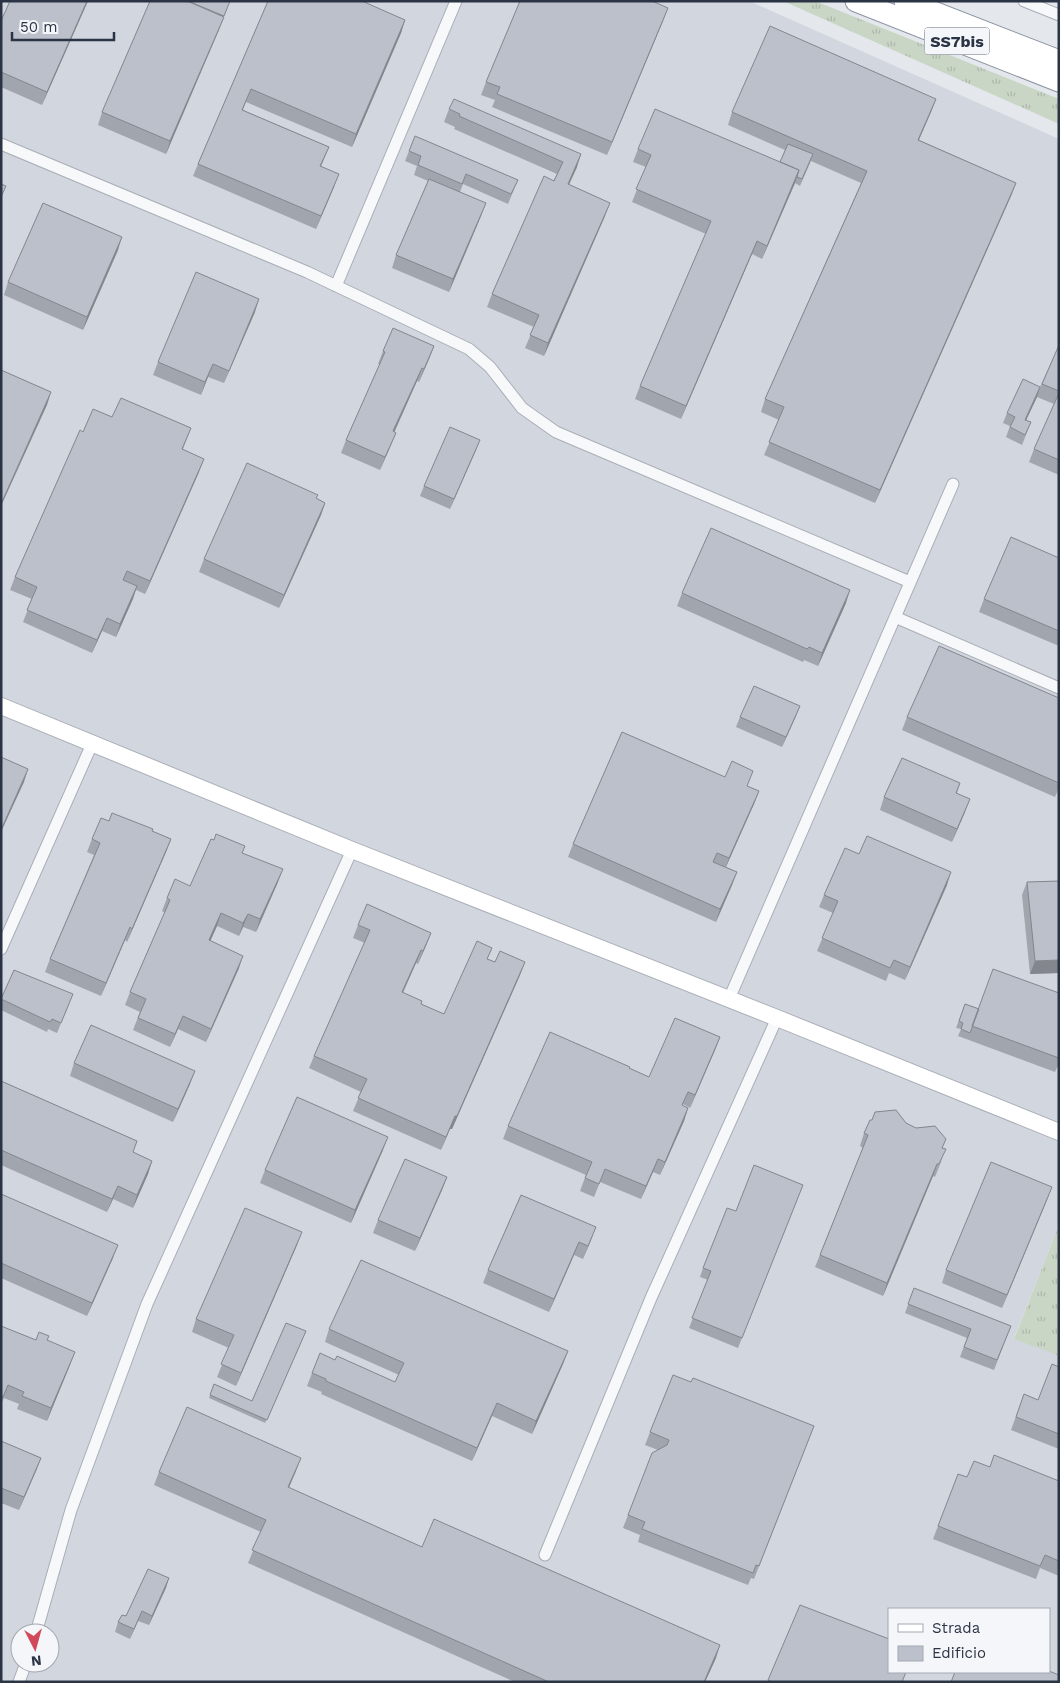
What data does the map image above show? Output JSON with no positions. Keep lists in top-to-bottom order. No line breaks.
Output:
{"streets":{"highway":["SS7bis"]},"legend":["Strada","Edificio"],"scale_bar":"50 m","north":"bottom"}
